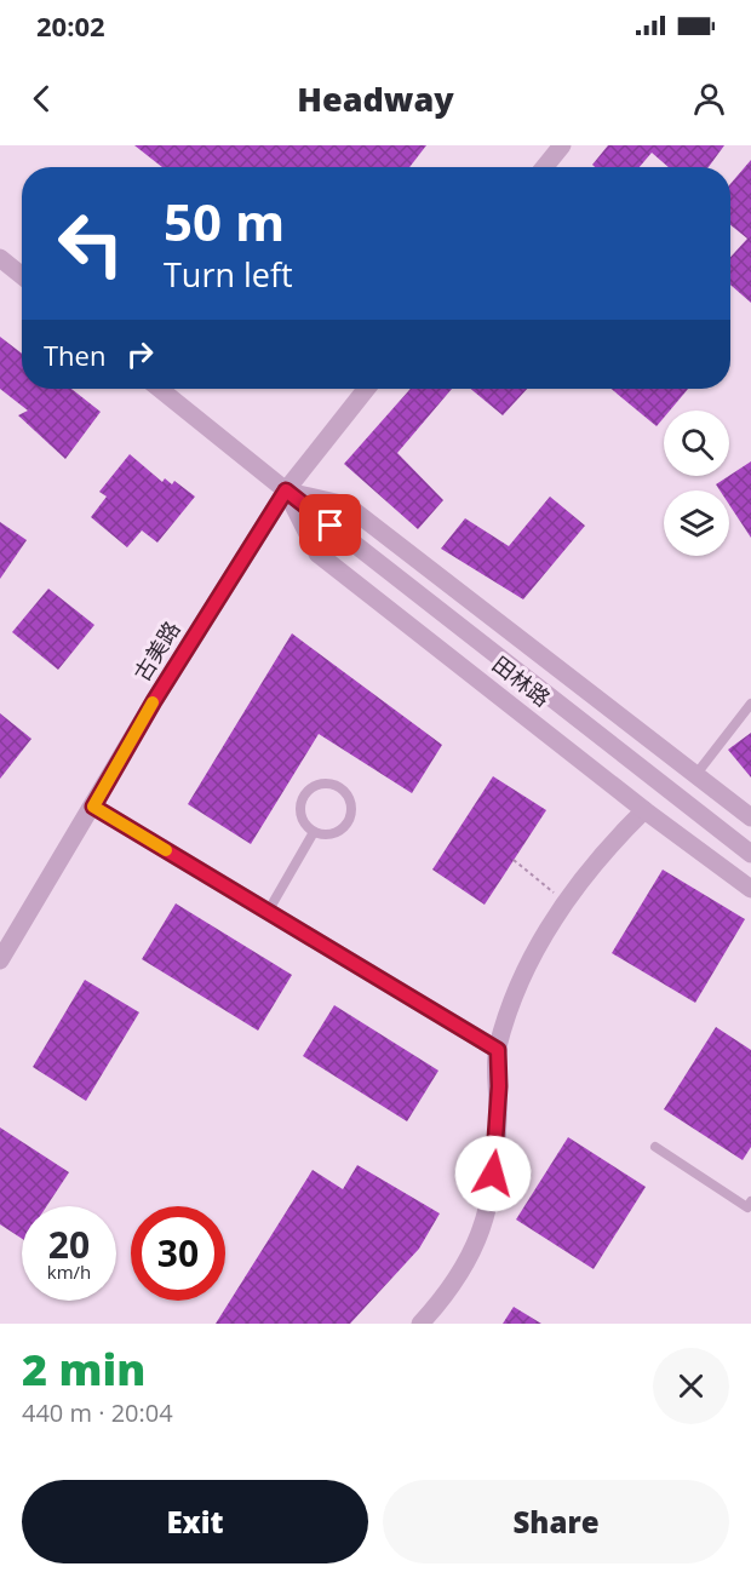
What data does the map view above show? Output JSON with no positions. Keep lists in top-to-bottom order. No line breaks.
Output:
{"streets":{"street":["古美路","田林路"]},"crossings":[["古美路","田林路"]],"page":{"status":"20:02","header":"Headway","turn":["50 m","Turn left"],"then":"Then","speed":"20 km/h","limit":"30","heading":["2 min","440 m · 20:04"],"buttons":["Exit","Share"]}}
